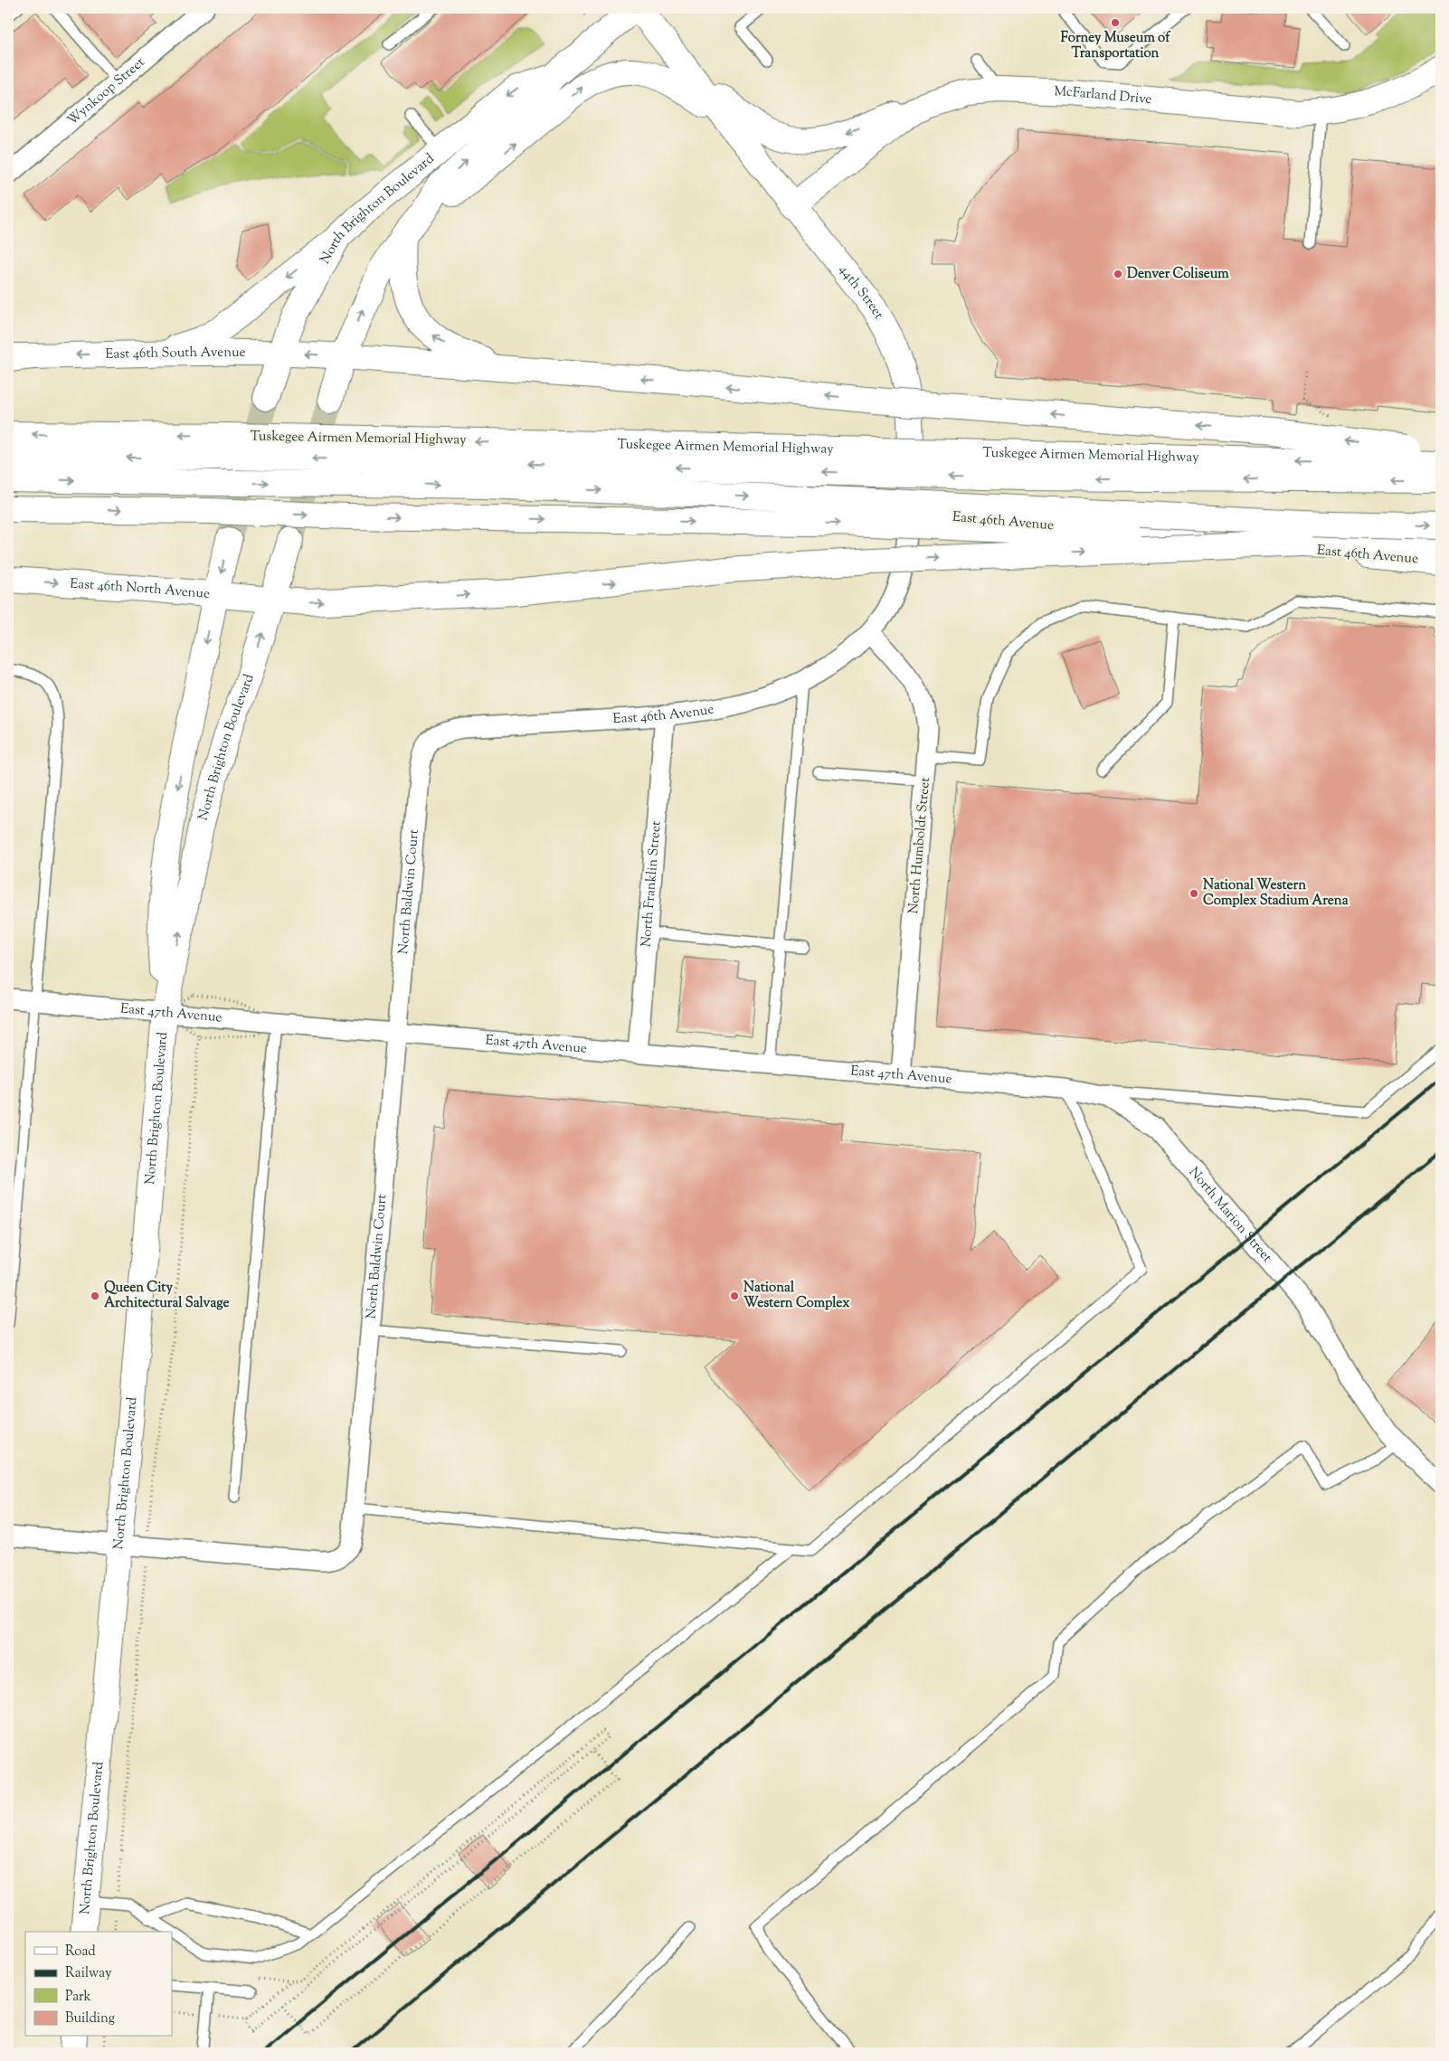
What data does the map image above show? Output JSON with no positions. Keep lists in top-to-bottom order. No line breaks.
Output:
{"streets":{"main road":["McFarland Drive","North Brighton Boulevard","44th Street","East 46th South Avenue","Tuskegee Airmen Memorial Highway","East 46th Avenue","East 46th North Avenue"],"street":["Wynkoop Street","North Humboldt Street","North Franklin Street","North Baldwin Court","East 47th Avenue","North Marion Street"]},"crossings":[["McFarland Drive","44th Street"],["North Brighton Boulevard","44th Street"],["North Brighton Boulevard","East 46th South Avenue"],["North Brighton Boulevard","East 46th North Avenue"],["North Brighton Boulevard","North Baldwin Court"],["North Brighton Boulevard","East 47th Avenue"],["44th Street","East 46th Avenue"],["44th Street","North Humboldt Street"],["East 46th Avenue","North Humboldt Street"],["East 46th Avenue","North Franklin Street"],["East 46th Avenue","North Baldwin Court"],["North Humboldt Street","East 47th Avenue"],["North Franklin Street","East 47th Avenue"],["North Baldwin Court","East 47th Avenue"],["East 47th Avenue","North Marion Street"]],"places":["Forney Museum of Transportation","Denver Coliseum","National Western Complex Stadium Arena","Queen City Architectural Salvage","National Western Complex"],"legend":["Road","Railway","Park","Building"]}
